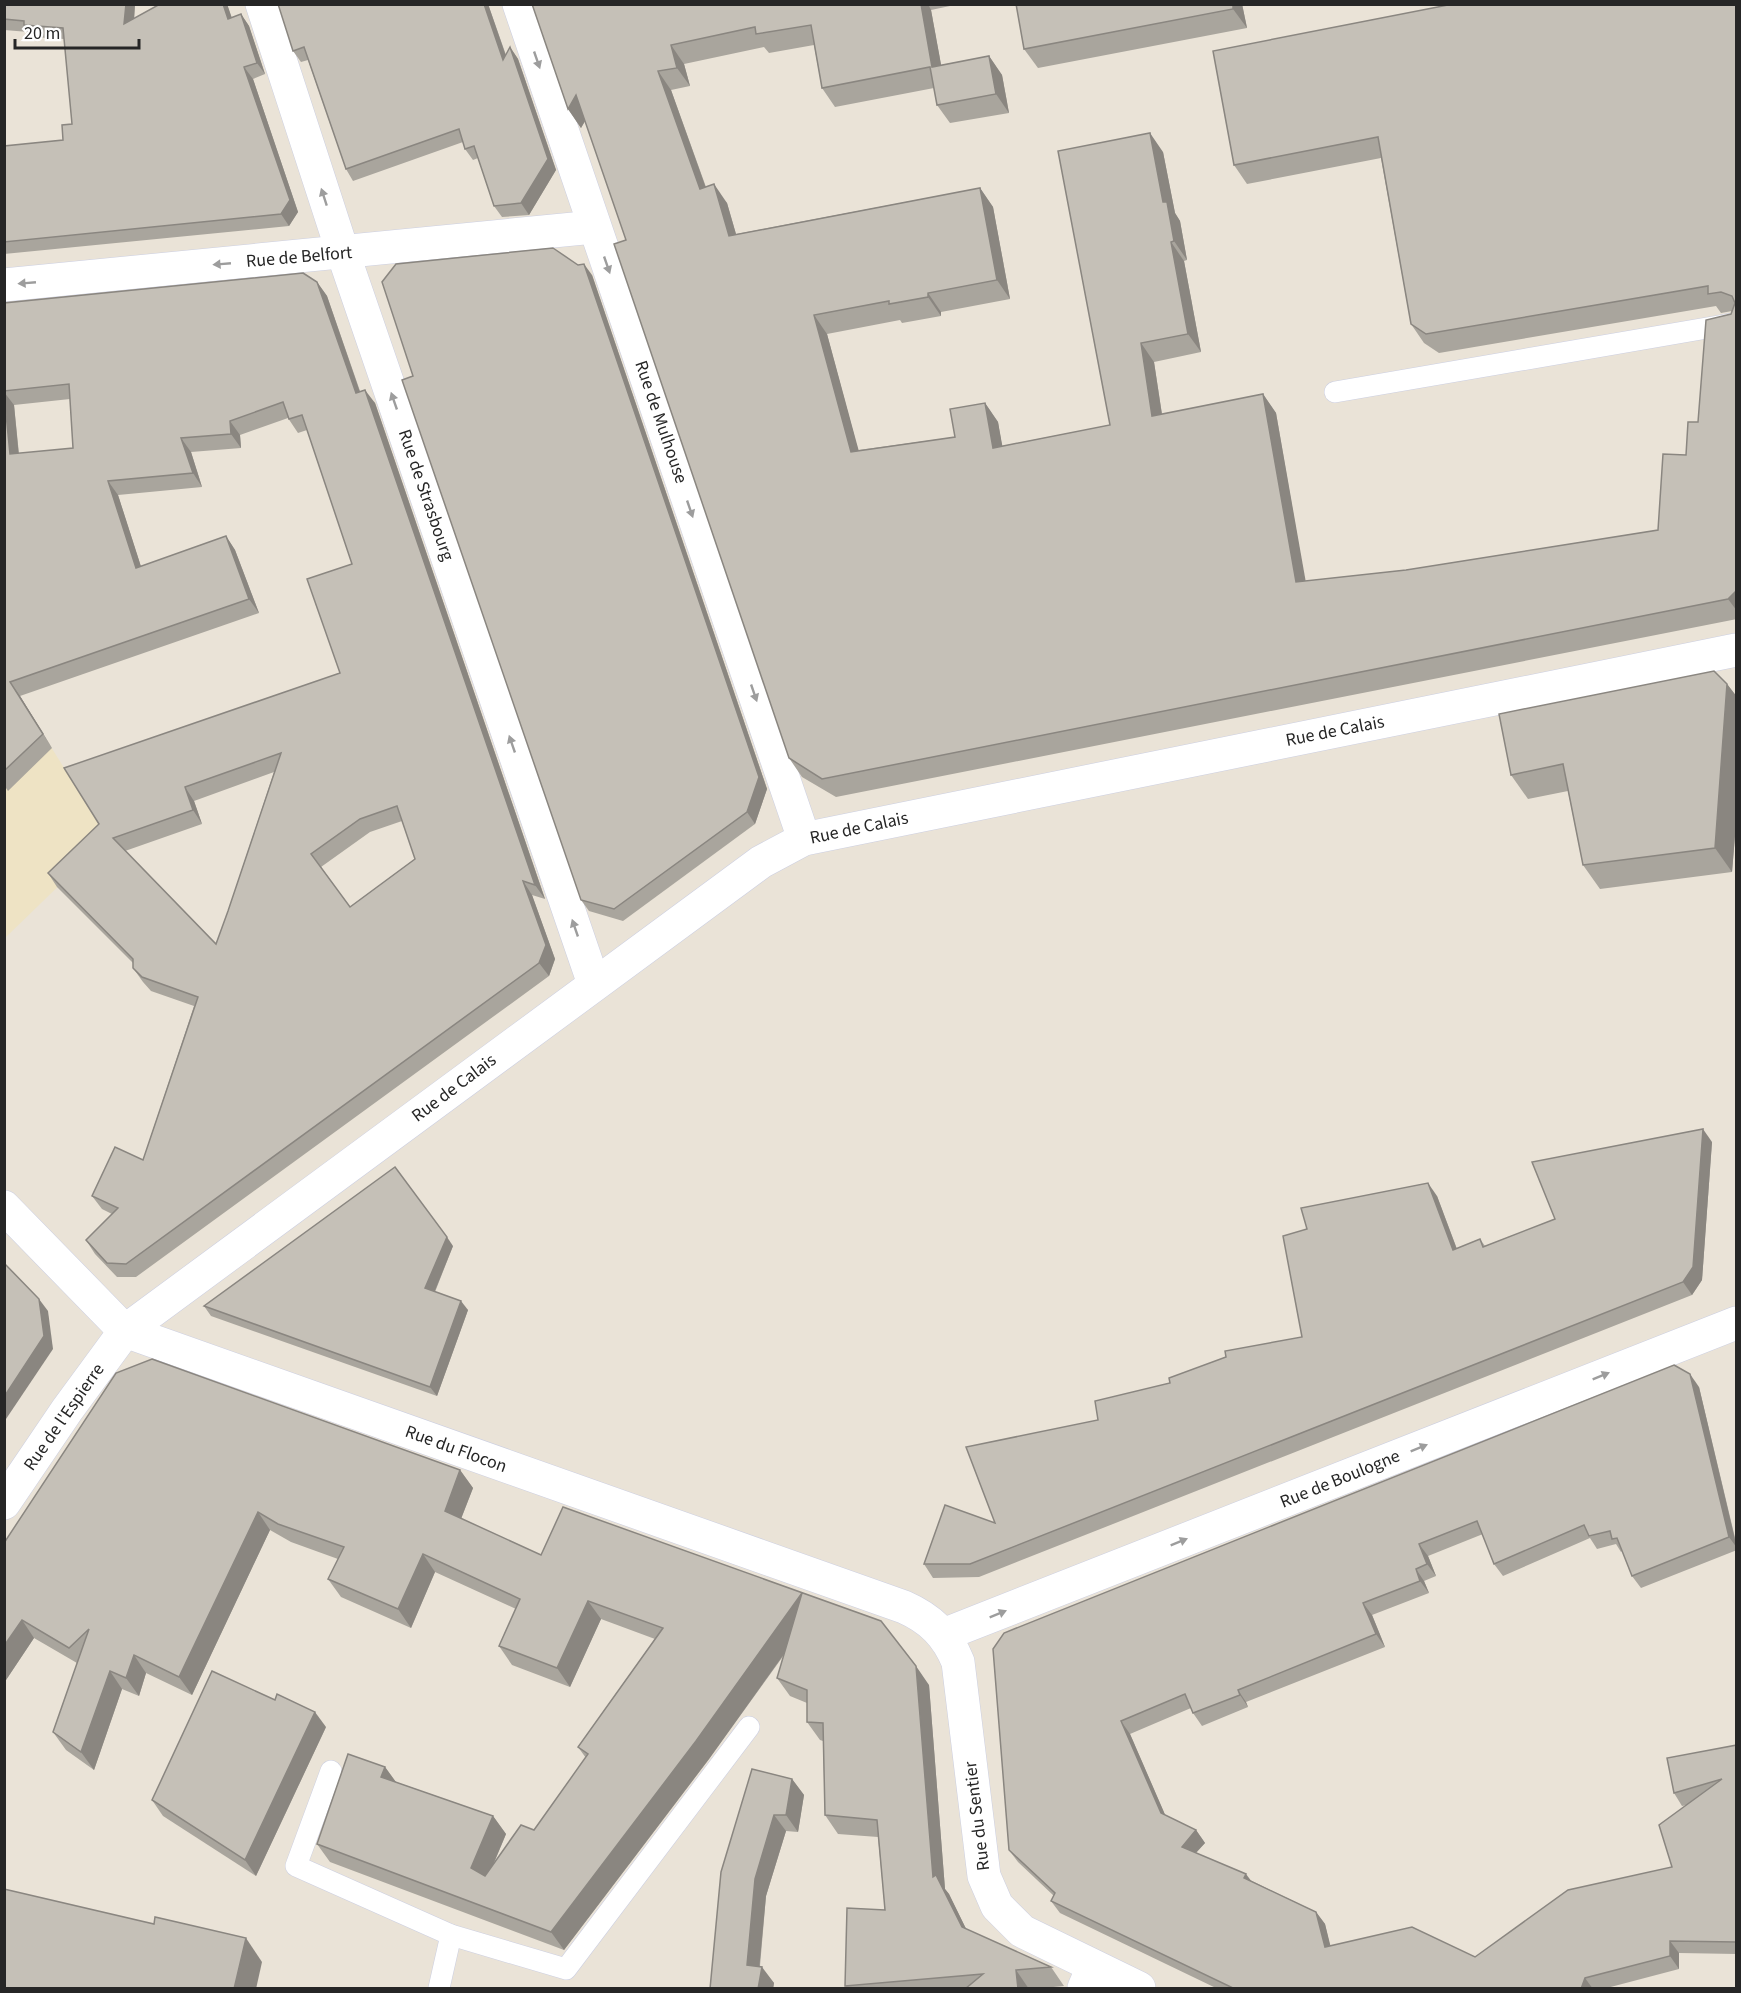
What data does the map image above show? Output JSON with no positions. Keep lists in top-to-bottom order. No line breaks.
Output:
{"streets":{"street":["Rue de Belfort","Rue de Mulhouse","Rue de Strasbourg","Rue de Calais","Rue de l'Espierre","Rue du Flocon","Rue de Boulogne","Rue du Sentier"]},"crossings":[["Rue de Belfort","Rue de Mulhouse"],["Rue de Belfort","Rue de Strasbourg"],["Rue de Mulhouse","Rue de Calais"],["Rue de Strasbourg","Rue de Calais"],["Rue de Calais","Rue de l'Espierre"],["Rue de Calais","Rue du Flocon"],["Rue de l'Espierre","Rue du Flocon"],["Rue du Flocon","Rue de Boulogne"],["Rue du Flocon","Rue du Sentier"],["Rue de Boulogne","Rue du Sentier"]],"one_way":["Rue de Belfort","Rue de Mulhouse","Rue de Strasbourg","Rue de Boulogne"],"scale_bar":"20 m"}
